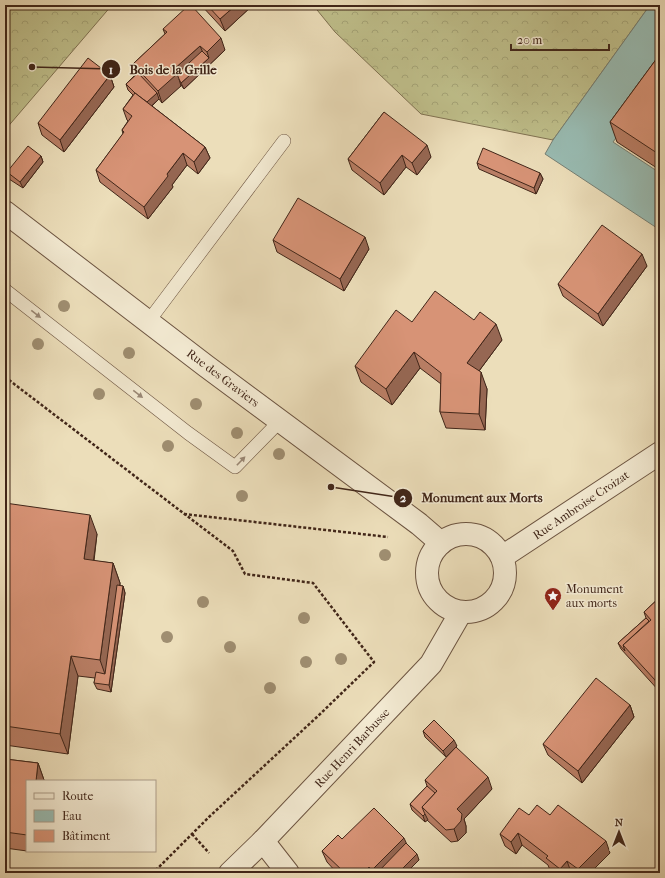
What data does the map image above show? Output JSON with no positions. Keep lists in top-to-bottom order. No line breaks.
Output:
{"streets":{"street":["Rue des Graviers","Rue Ambroise Croizat","Rue Henri Barbusse"]},"crossings":[["Rue des Graviers","Rue Ambroise Croizat"],["Rue des Graviers","Rue Henri Barbusse"],["Rue Ambroise Croizat","Rue Henri Barbusse"]],"places":{"other":["Bois de la Grille","Monument aux Morts"],"place":["Monument aux morts"]},"legend":["Route","Eau","Bâtiment"],"scale_bar":"20 m","north":"top"}
